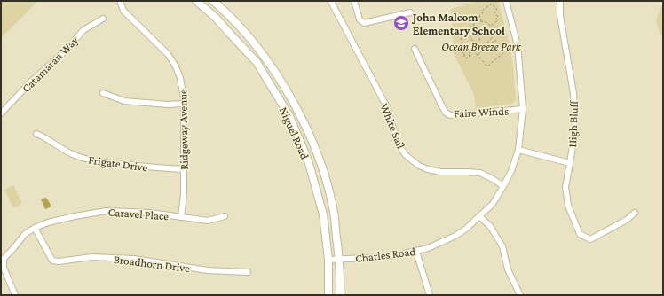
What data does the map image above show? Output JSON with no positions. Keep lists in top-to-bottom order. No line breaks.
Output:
{"streets":{"main road":["Niguel Road"],"street":["Catamaran Way","Faire Winds","High Bluff","White Sail","Ridgeway Avenue","Frigate Drive","Caravel Place","Charles Road","Broadhorn Drive"]},"crossings":[["Faire Winds","Charles Road"],["White Sail","Charles Road"],["Ridgeway Avenue","Frigate Drive"],["Ridgeway Avenue","Caravel Place"],["Niguel Road","Charles Road"],["Caravel Place","Broadhorn Drive"]],"parks":["Ocean Breeze Park"],"places":{"school or university":["John Malcom Elementary School"]}}
